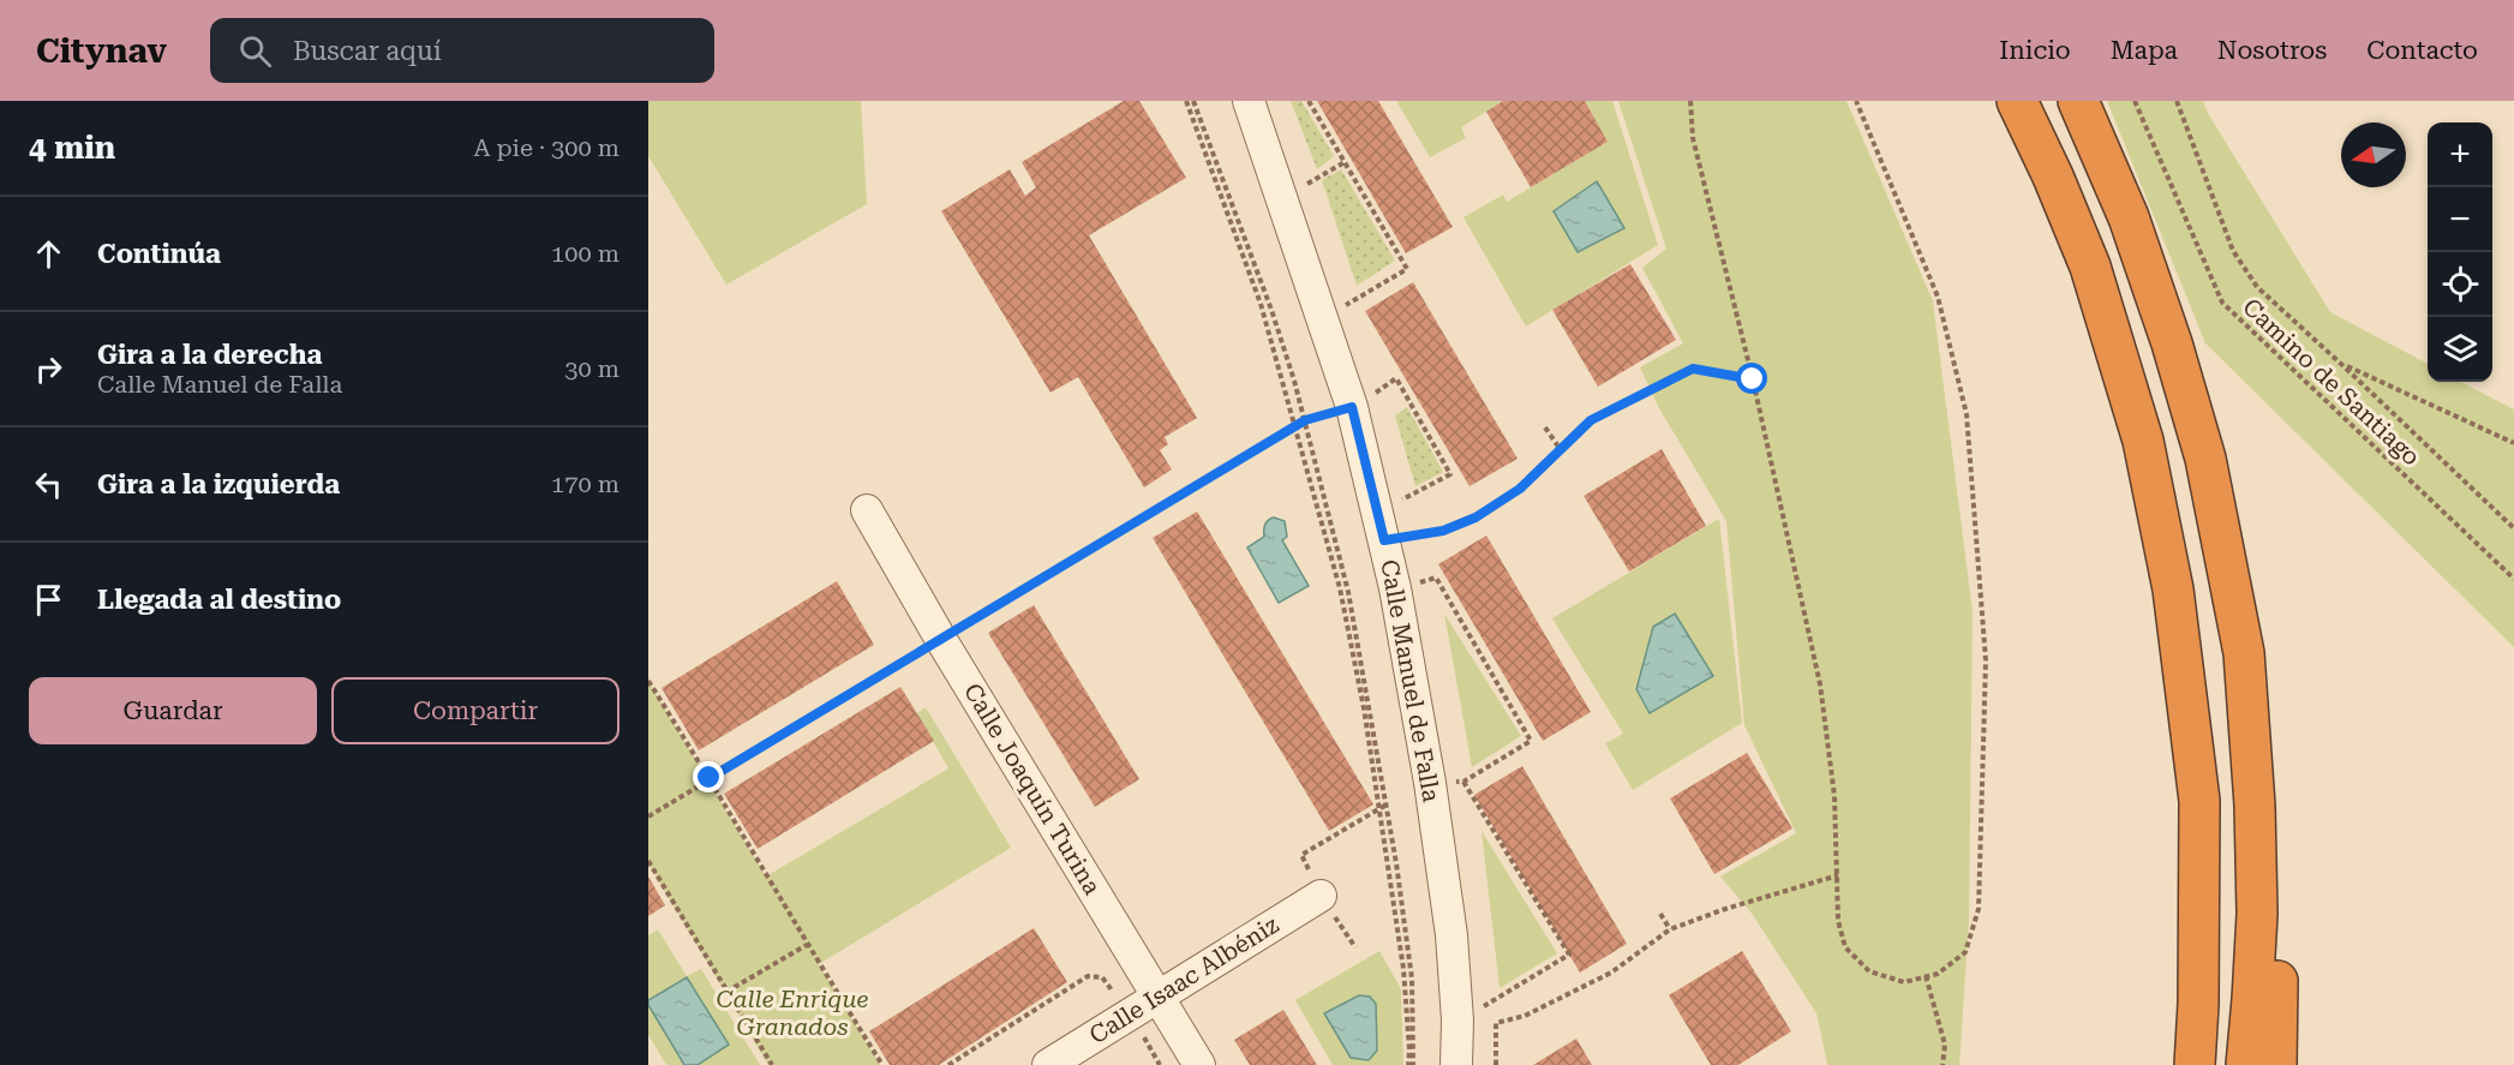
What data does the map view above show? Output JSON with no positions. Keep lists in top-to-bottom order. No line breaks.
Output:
{"streets":{"street":["Calle Manuel de Falla","Calle Joaquín Turina","Calle Isaac Albéniz"],"path":["Camino de Santiago"]},"crossings":[["Calle Joaquín Turina","Calle Isaac Albéniz"]],"parks":["Calle Enrique Granados"],"north":"left","page":{"header":"Citynav","search":"Buscar aquí","nav":["Inicio","Mapa","Nosotros","Contacto"],"heading":["4 min","A pie · 300 m"],"map_buttons":["+","−"],"list":[["Continúa","100 m"],["Gira a la derecha","Calle Manuel de Falla","30 m"],["Gira a la izquierda","170 m"],"Llegada al destino"],"buttons":["Guardar","Compartir"]}}
